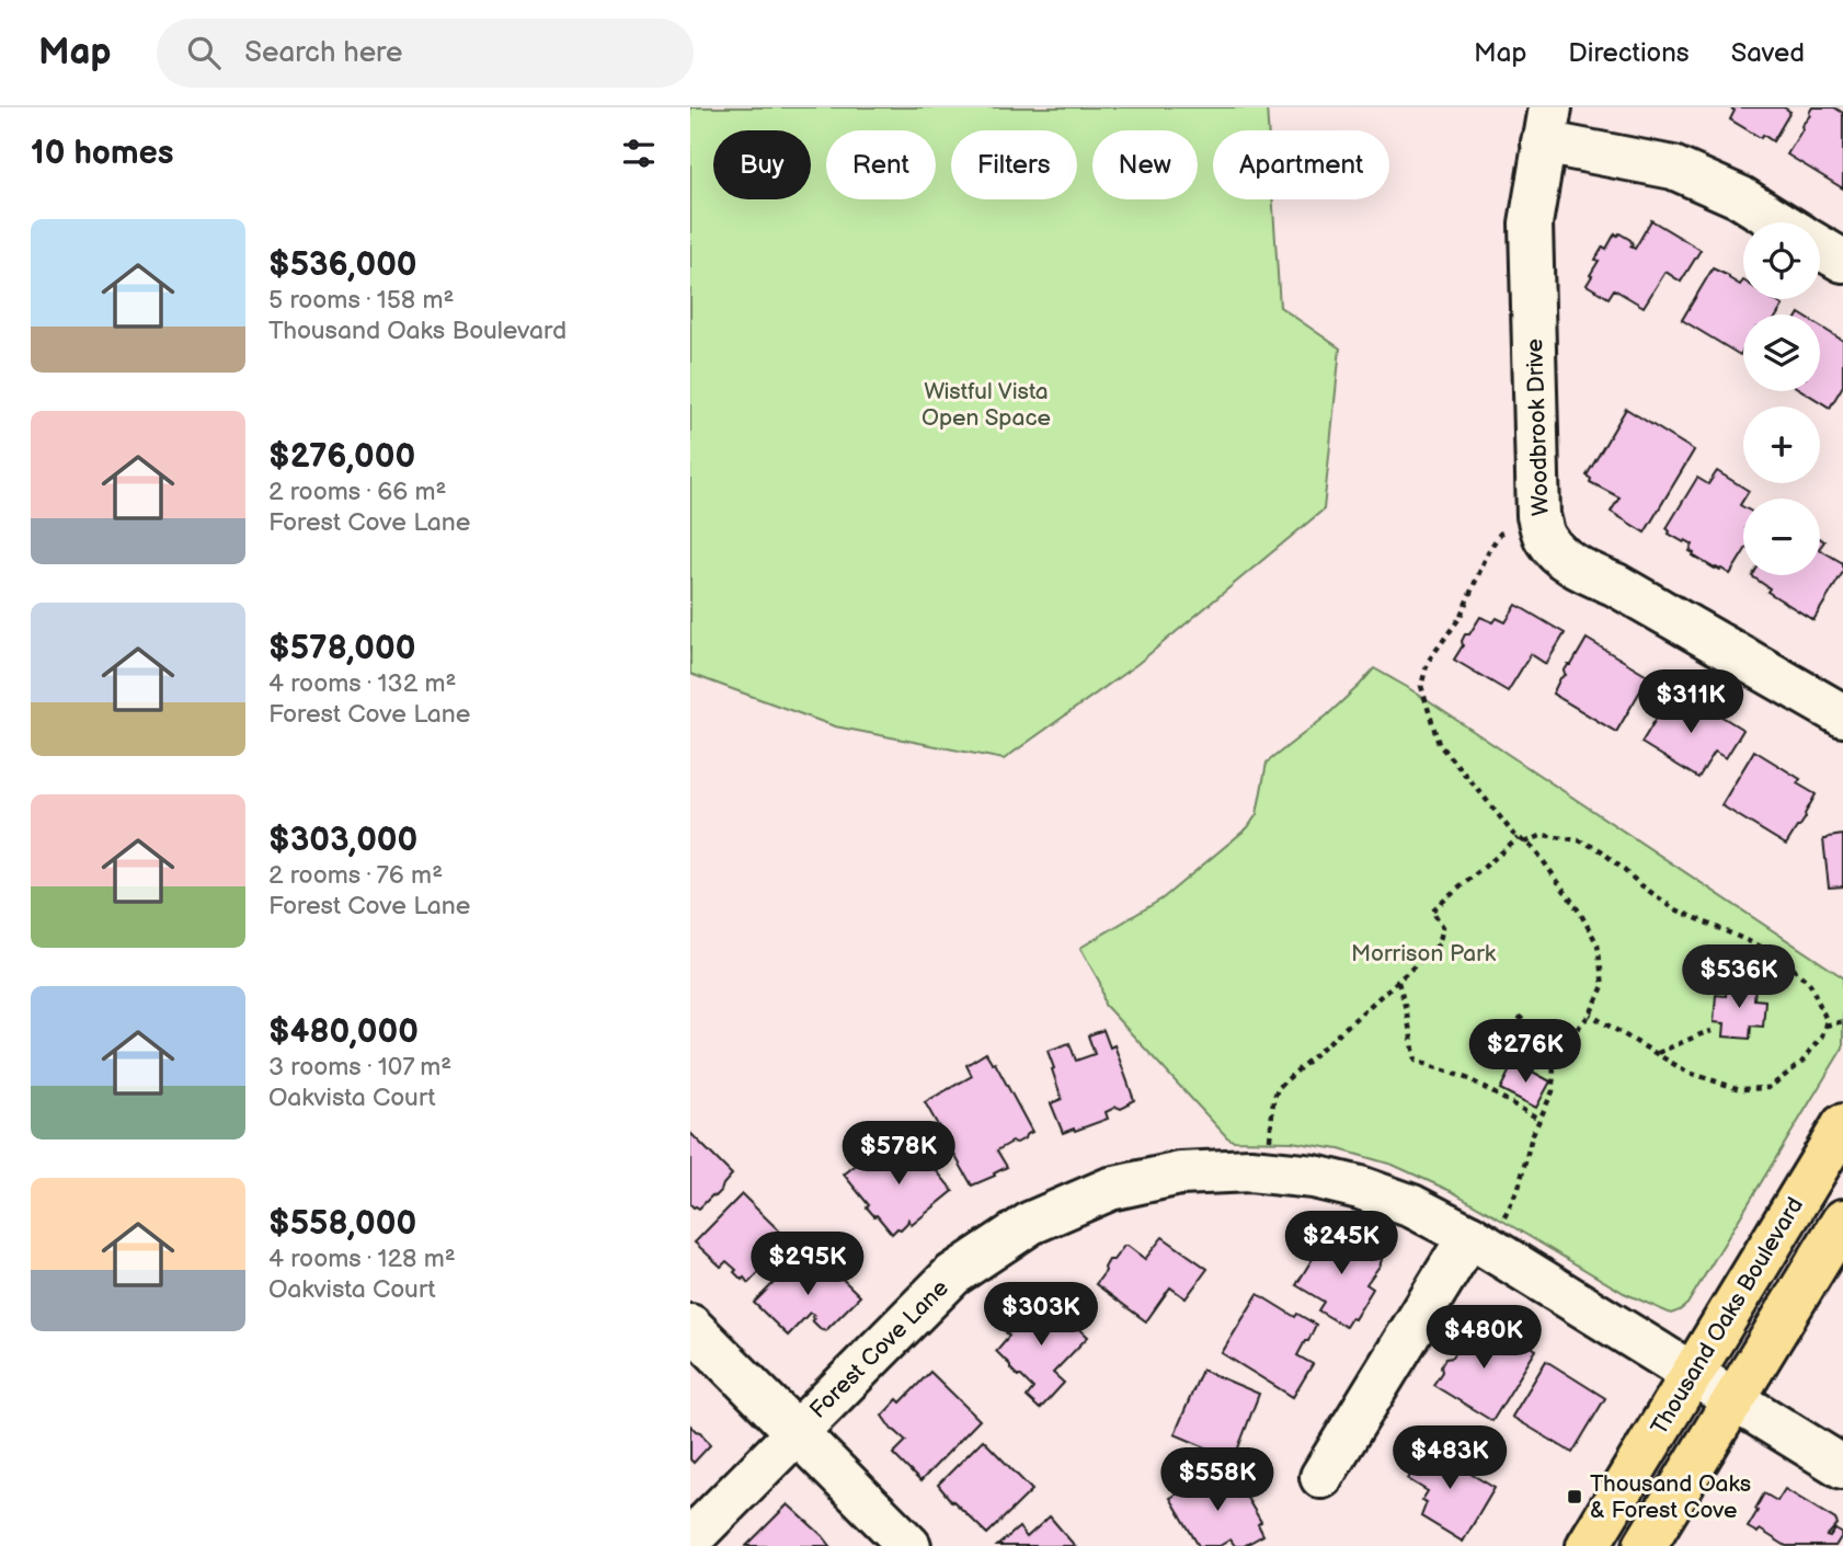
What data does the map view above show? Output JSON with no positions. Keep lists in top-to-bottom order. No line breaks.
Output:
{"streets":{"main road":["Thousand Oaks Boulevard"],"street":["Woodbrook Drive","Forest Cove Lane"]},"crossings":[["Thousand Oaks Boulevard","Forest Cove Lane"]],"parks":["Wistful Vista Open Space","Morrison Park"],"places":{"transit":["Thousand Oaks & Forest Cove"]},"page":{"header":"Map","search":"Search here","nav":["Map","Directions","Saved"],"heading":"10 homes","chip":["Buy","Rent","Filters","New","Apartment"],"list":[{"name":"$536,000","note":"5 rooms · 158 m² · Thousand Oaks Boulevard"},{"name":"$276,000","note":"2 rooms · 66 m² · Forest Cove Lane"},{"name":"$578,000","note":"4 rooms · 132 m² · Forest Cove Lane"},{"name":"$303,000","note":"2 rooms · 76 m² · Forest Cove Lane"},{"name":"$480,000","note":"3 rooms · 107 m² · Oakvista Court"},{"name":"$558,000","note":"4 rooms · 128 m² · Oakvista Court"}],"map_buttons":["+","−"],"price":["$311K","$536K","$276K","$578K","$245K","$295K","$303K","$480K","$483K","$558K"]}}
